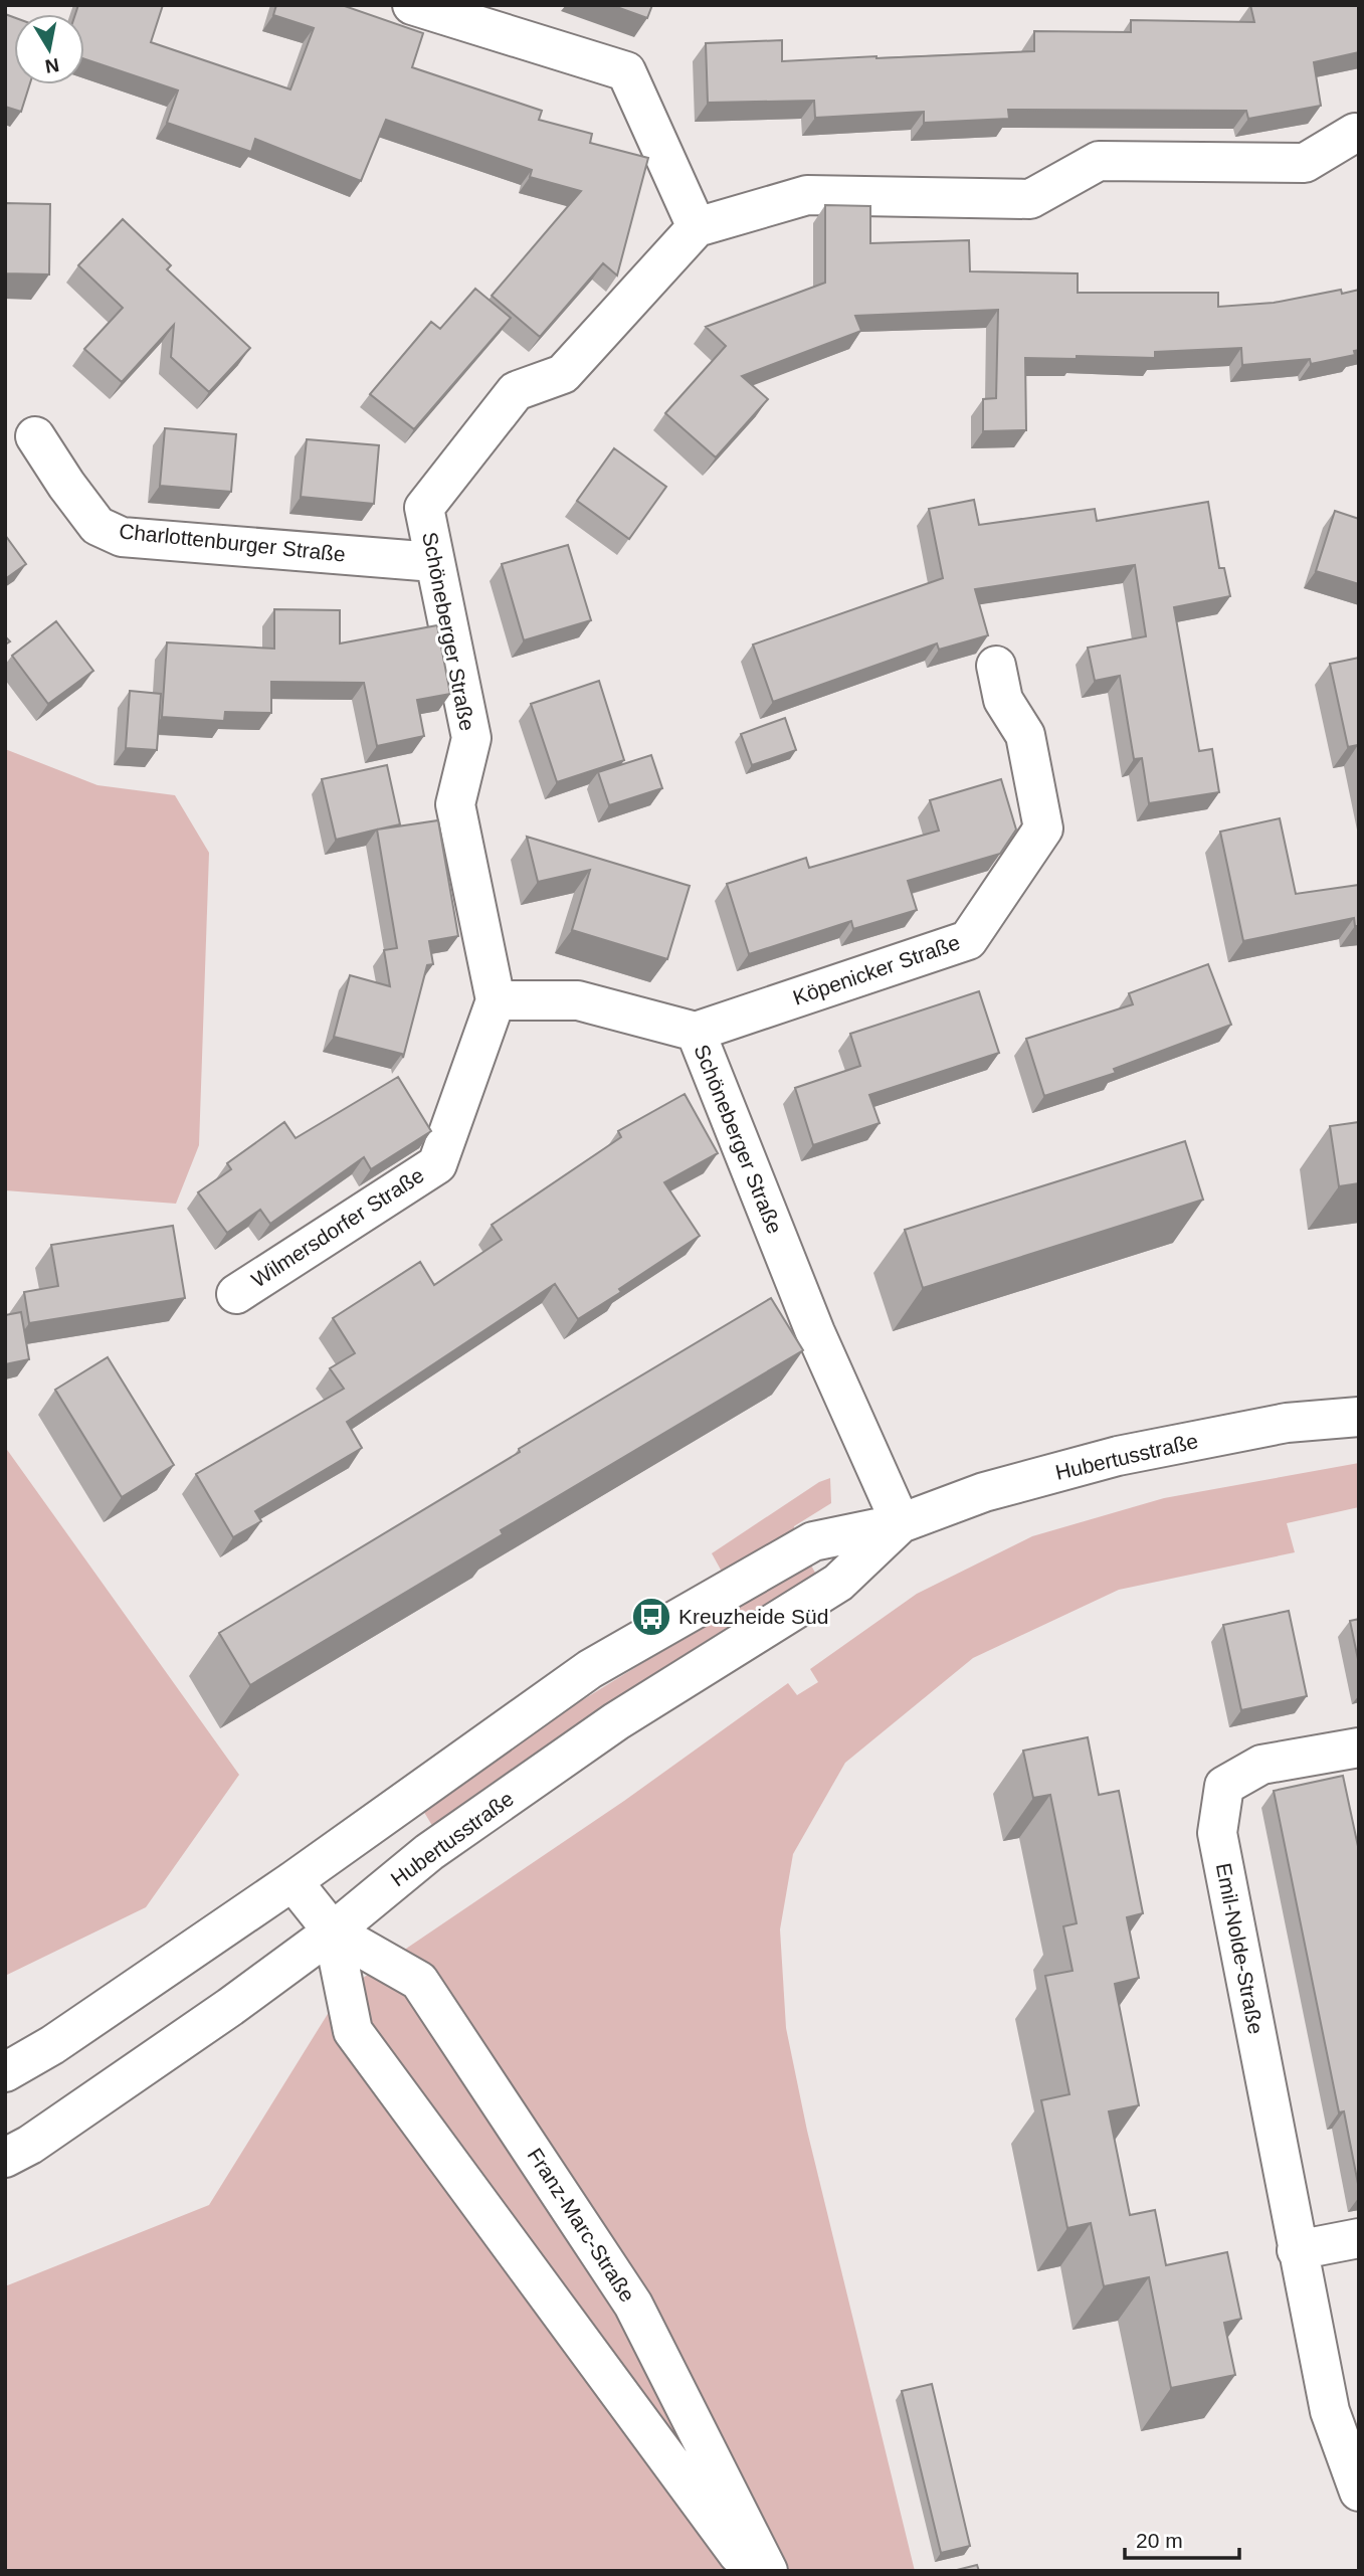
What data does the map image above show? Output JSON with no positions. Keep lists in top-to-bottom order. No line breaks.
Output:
{"streets":{"street":["Charlottenburger Straße","Schöneberger Straße","Köpenicker Straße","Wilmersdorfer Straße","Hubertusstraße","Emil-Nolde-Straße","Franz-Marc-Straße"]},"crossings":[["Charlottenburger Straße","Schöneberger Straße"],["Schöneberger Straße","Köpenicker Straße"],["Schöneberger Straße","Wilmersdorfer Straße"],["Schöneberger Straße","Hubertusstraße"],["Hubertusstraße","Franz-Marc-Straße"]],"places":{"bus stop":["Kreuzheide Süd"]},"scale_bar":"20 m","north":"bottom"}
